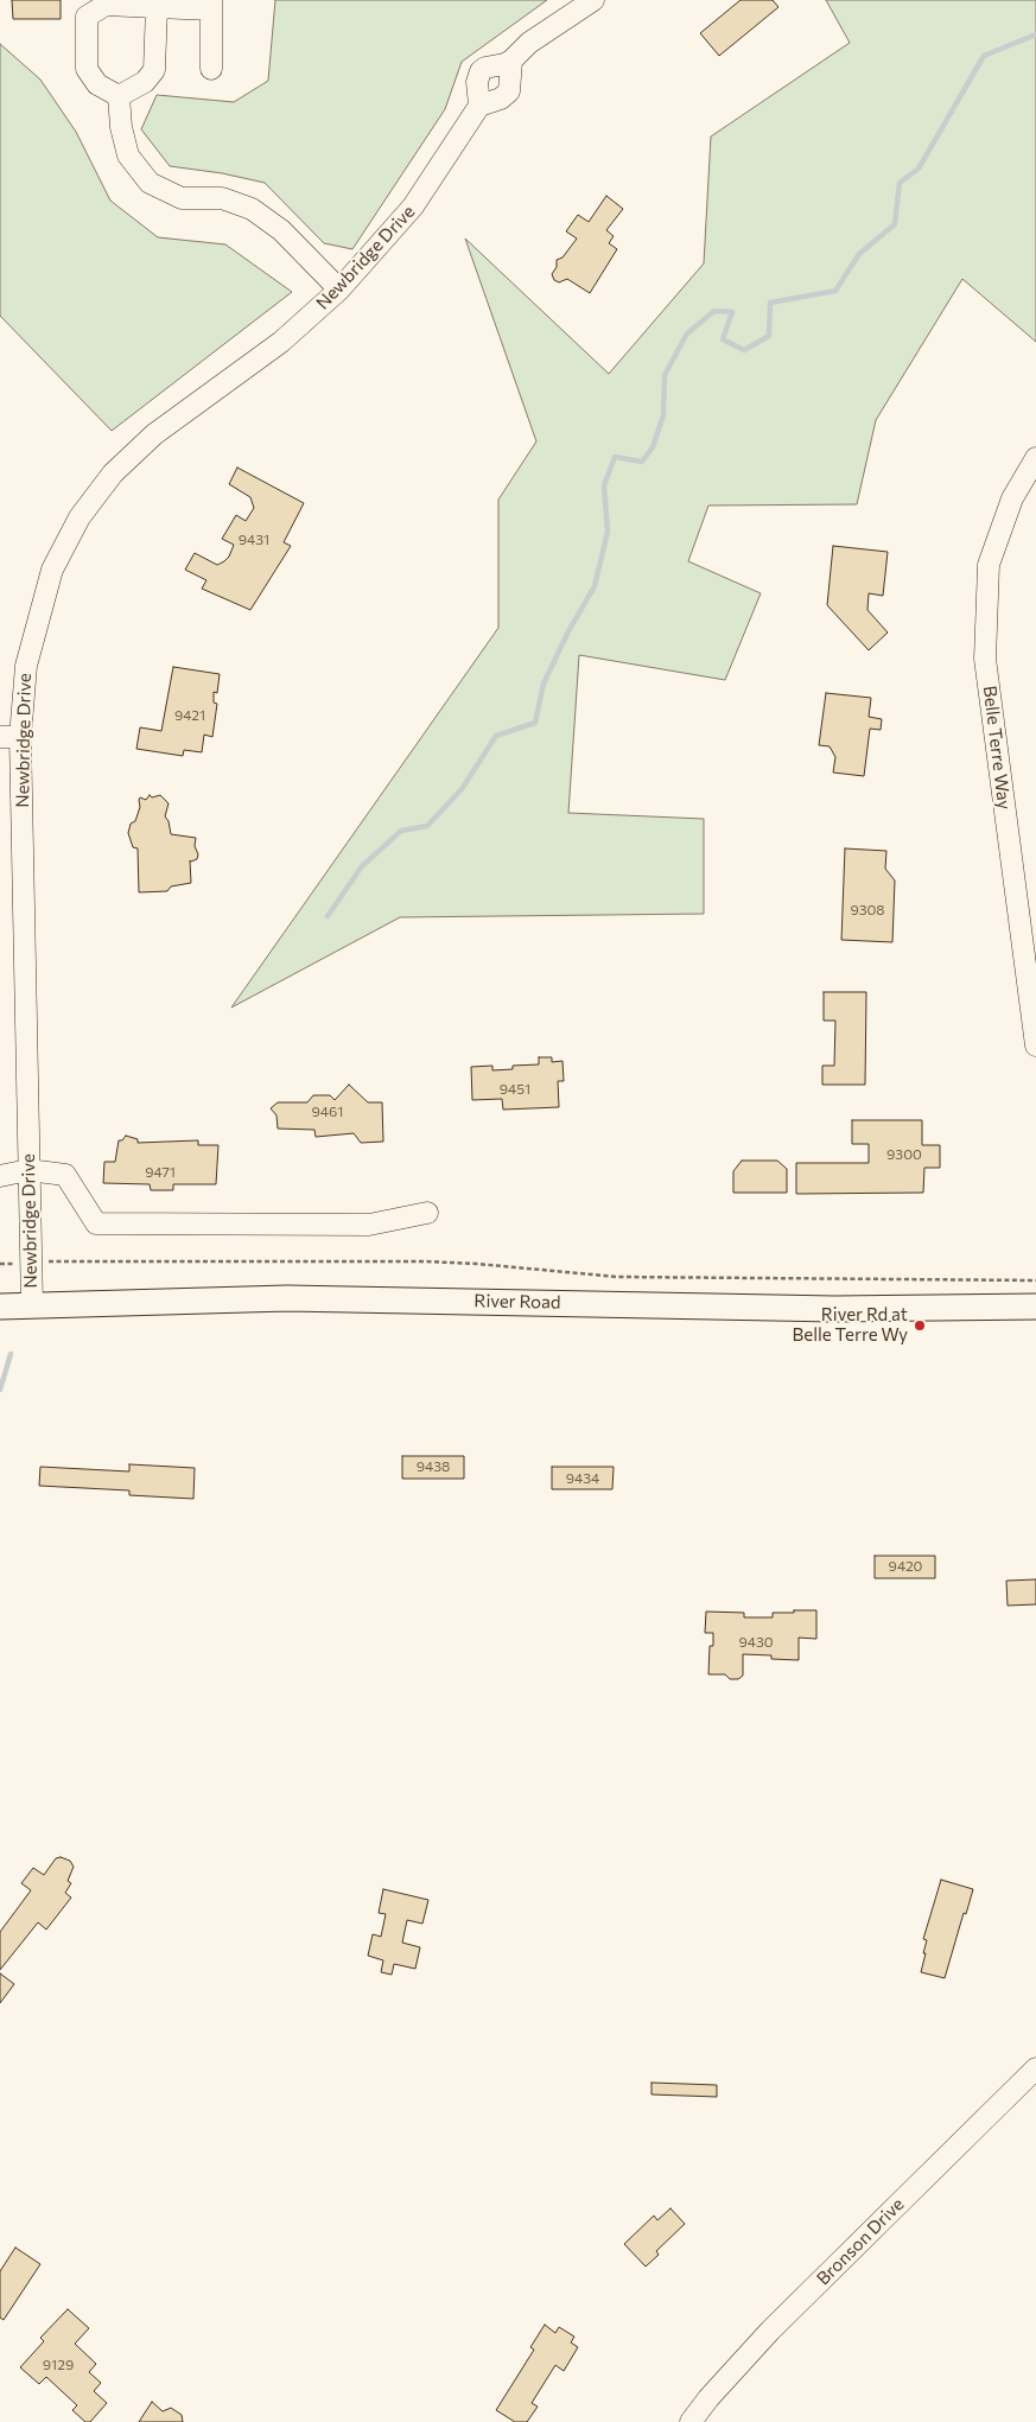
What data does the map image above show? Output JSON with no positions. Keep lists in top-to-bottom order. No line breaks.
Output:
{"streets":{"main road":["River Road"],"street":["Newbridge Drive","Belle Terre Way","Bronson Drive"]},"crossings":[["Newbridge Drive","River Road"]],"places":["River Rd at Belle Terre Wy"],"house_numbers":["9431","9421","9308","9451","9461","9300","9471","9438","9434","9420","9430","9129"]}
